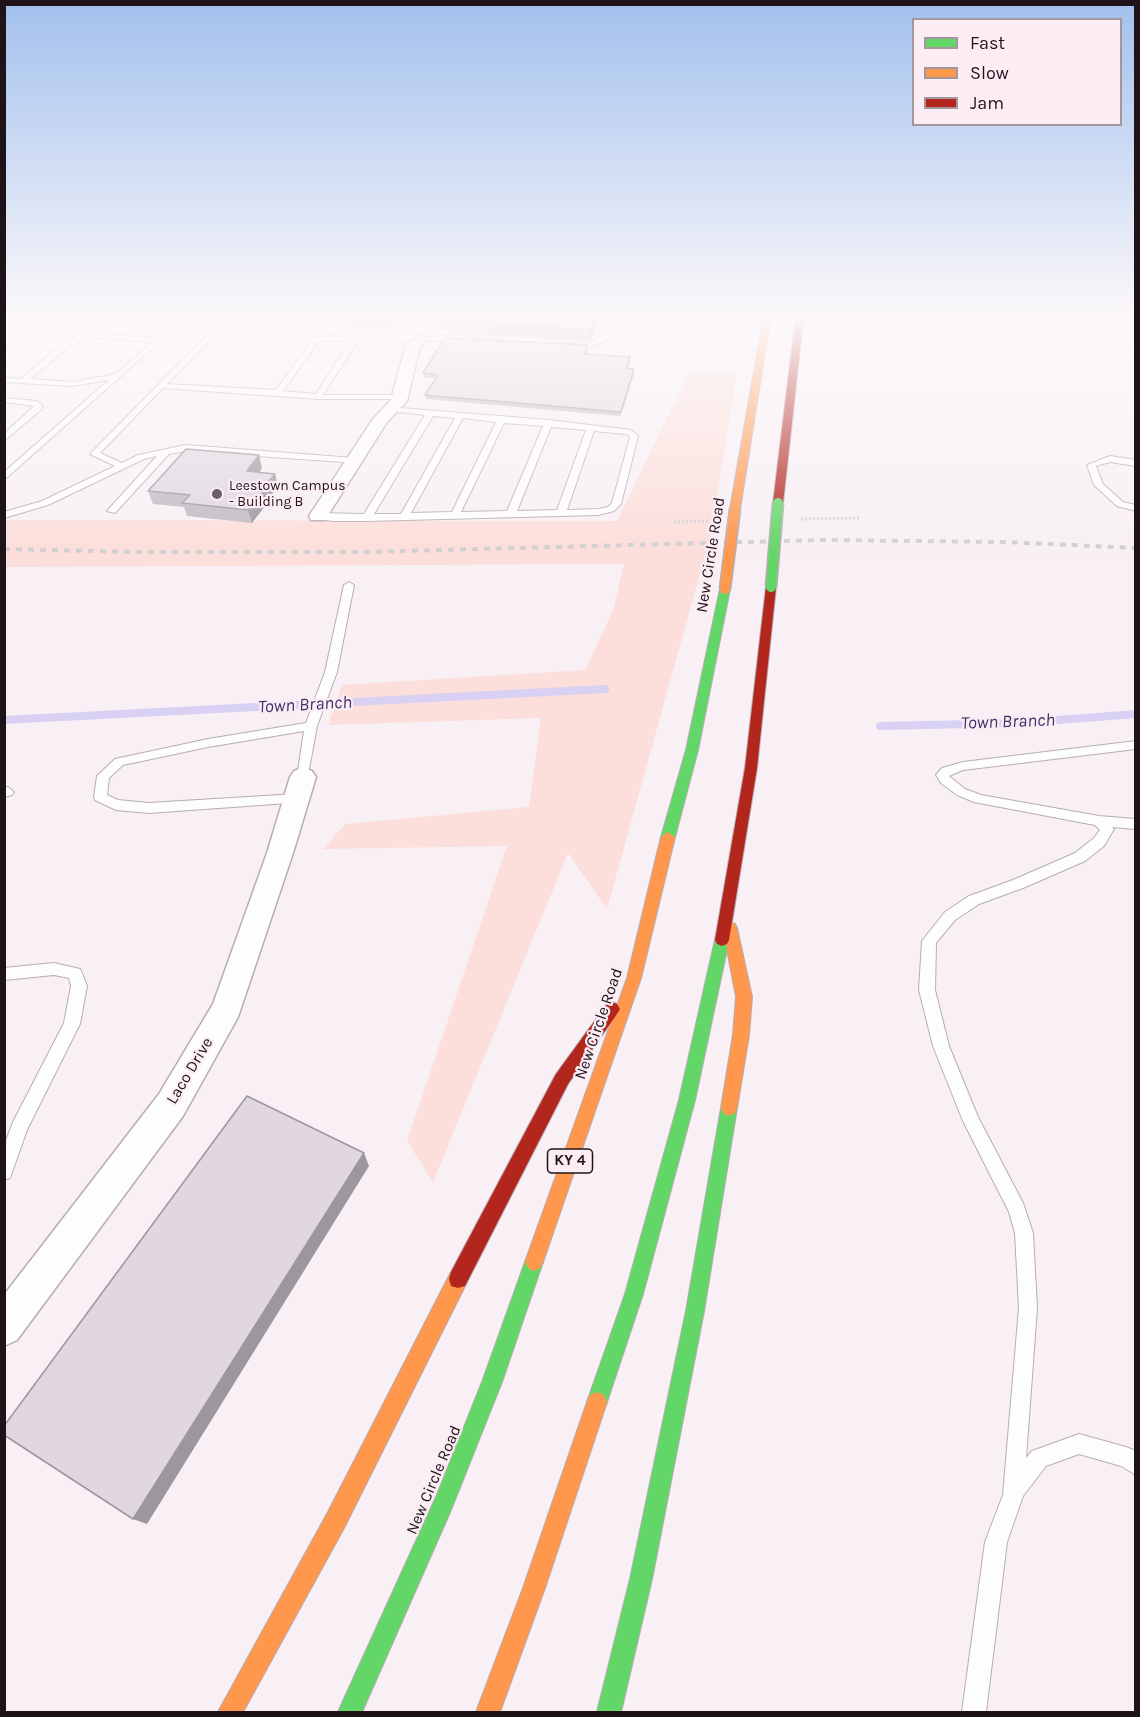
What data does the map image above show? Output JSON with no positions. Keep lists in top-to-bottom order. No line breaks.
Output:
{"streets":{"highway":["New Circle Road","KY 4"],"street":["Laco Drive"]},"water":["Town Branch"],"places":["Leestown Campus - Building B"],"legend":["Fast","Slow","Jam"]}
